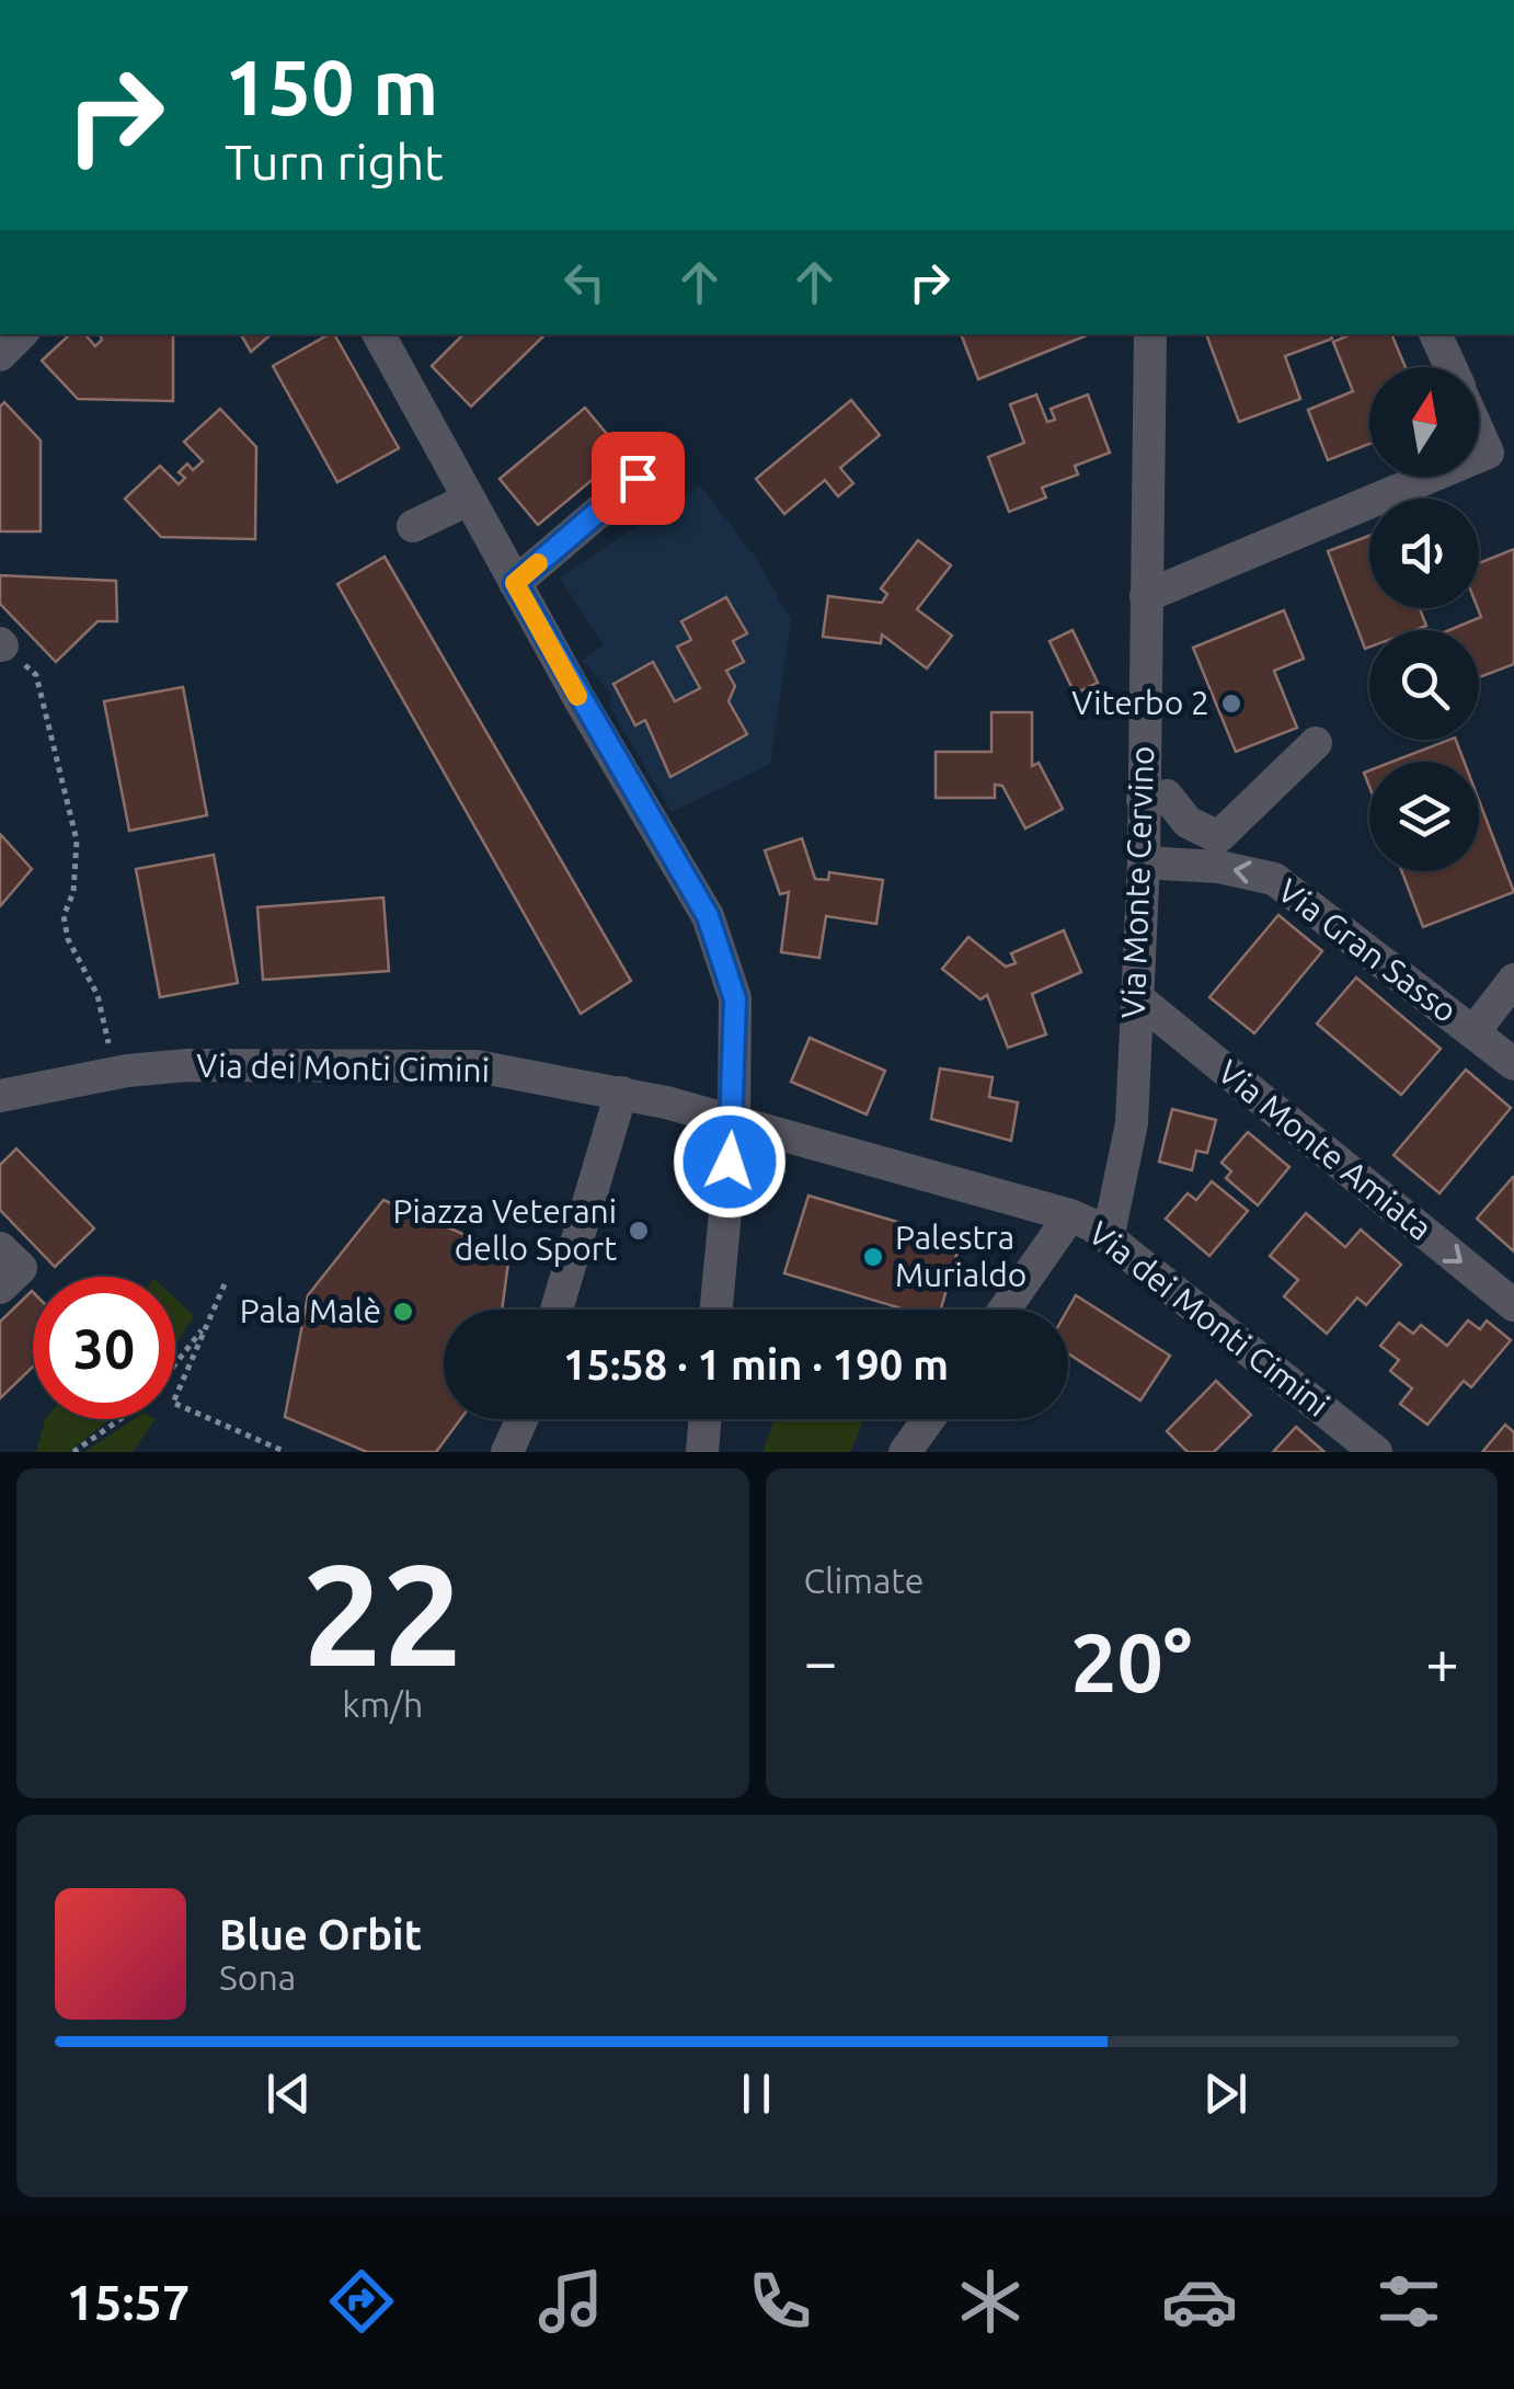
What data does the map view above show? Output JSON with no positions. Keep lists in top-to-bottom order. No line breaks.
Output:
{"streets":{"street":["Via Monte Cervino","Via Gran Sasso","Via dei Monti Cimini","Via Monte Amiata"]},"crossings":[["Via Monte Cervino","Via Gran Sasso"],["Via Monte Cervino","Via dei Monti Cimini"],["Via Monte Cervino","Via Monte Amiata"]],"one_way":["Via Gran Sasso","Via Monte Amiata"],"places":["Viterbo 2","Piazza Veterani dello Sport","Palestra Murialdo","Pala Malè"],"north":"top","page":{"turn":["150 m","Turn right"],"limit":"30","trip":"15:58 · 1 min · 190 m","tile":[["22","km/h"],"Climate"],"heat":["−","20°","+"],"song":["Blue Orbit","Sona"],"tabs":"15:57"}}
